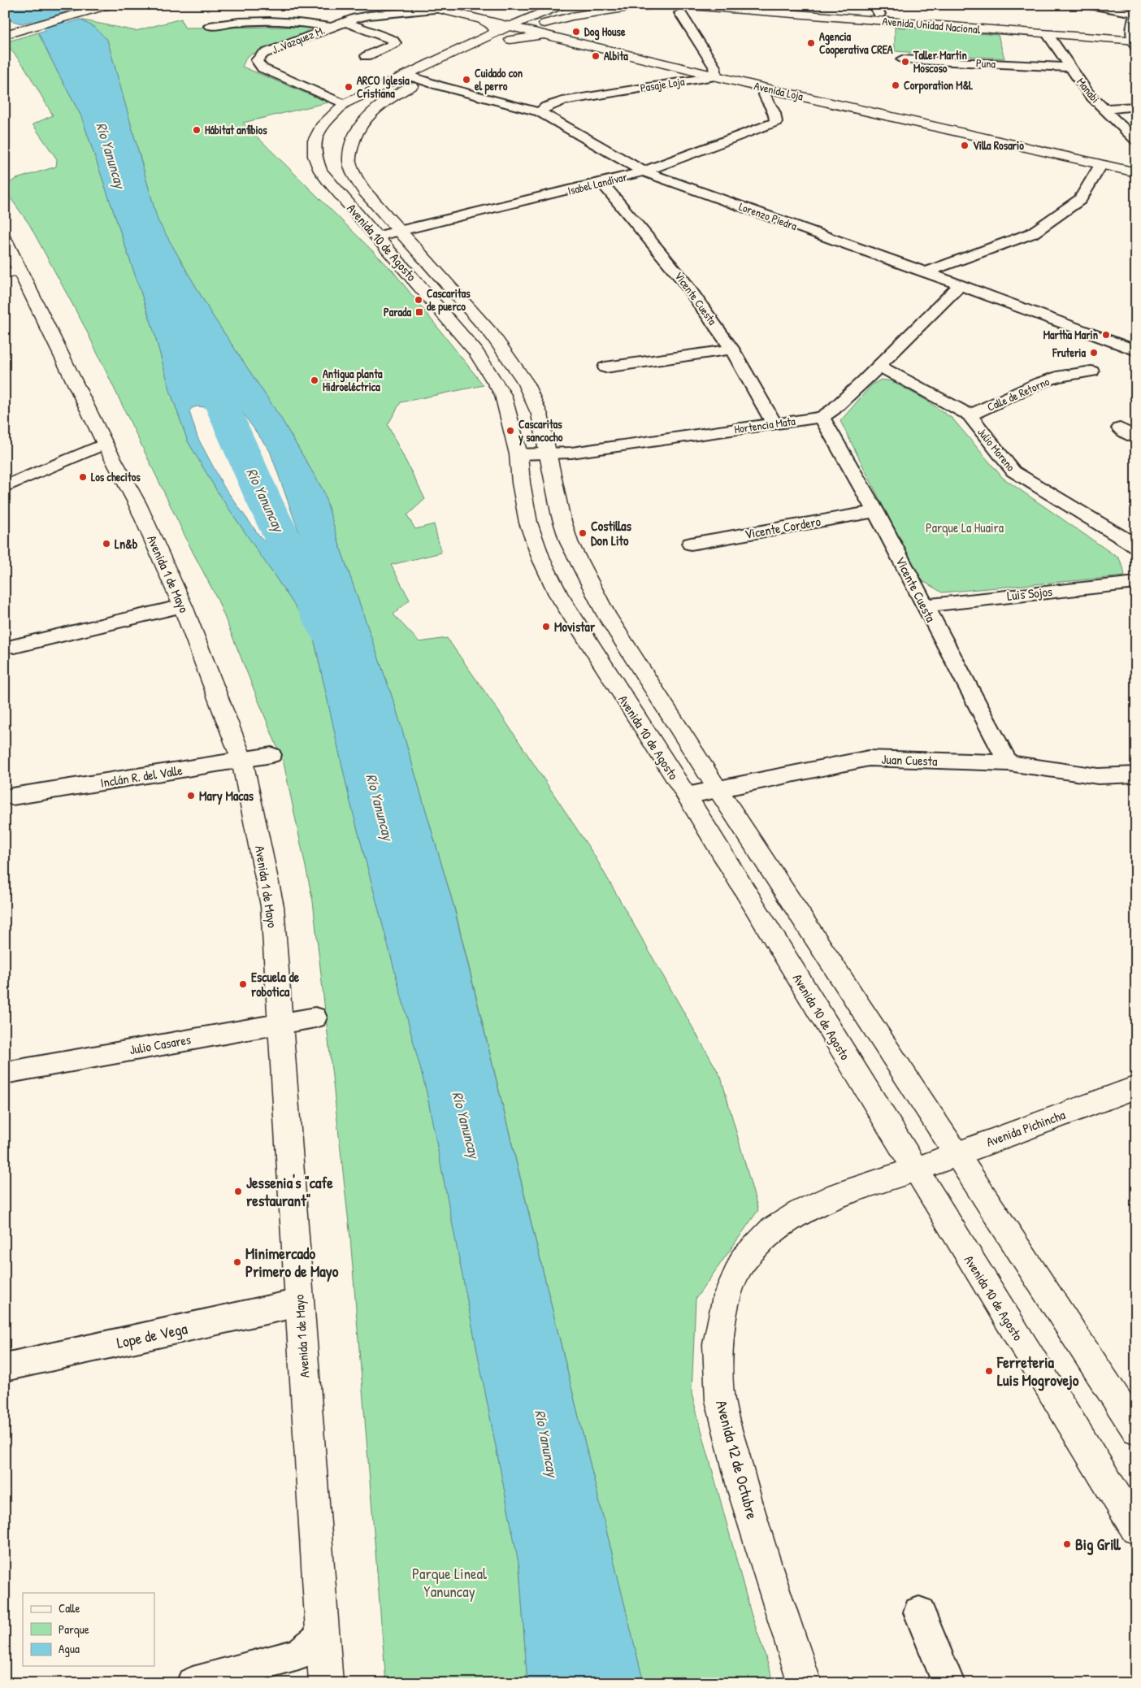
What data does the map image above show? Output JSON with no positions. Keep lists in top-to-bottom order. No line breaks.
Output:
{"streets":{"main road":["Avenida Unidad Nacional","Avenida Loja","Avenida 10 de Agosto","Avenida 1 de Mayo","Avenida Pichincha","Avenida 12 de Octubre"],"street":["J. Vazquez M.","Puna","Pasaje Loja","Manabi","Isabel Landívar","Lorenzo Piedra","Vicente Cuesta","Calle de Retorno","Hortencia Mata","Julio Moreno","Vicente Cordero","Luis Sojos","Juan Cuesta","Inclán R. del Valle","Julio Casares","Lope de Vega"]},"crossings":[["Avenida Unidad Nacional","Manabi"],["J. Vazquez M.","Avenida Loja"],["J. Vazquez M.","Avenida 10 de Agosto"],["Puna","Manabi"],["Pasaje Loja","Avenida Loja"],["Pasaje Loja","Lorenzo Piedra"],["Avenida Loja","Isabel Landívar"],["Avenida Loja","Avenida 10 de Agosto"],["Isabel Landívar","Lorenzo Piedra"],["Isabel Landívar","Avenida 10 de Agosto"],["Isabel Landívar","Vicente Cuesta"],["Lorenzo Piedra","Avenida 10 de Agosto"],["Lorenzo Piedra","Hortencia Mata"],["Avenida 10 de Agosto","Hortencia Mata"],["Avenida 10 de Agosto","Juan Cuesta"],["Avenida 10 de Agosto","Avenida Pichincha"],["Avenida 10 de Agosto","Avenida 12 de Octubre"],["Vicente Cuesta","Hortencia Mata"],["Vicente Cuesta","Vicente Cordero"],["Vicente Cuesta","Luis Sojos"],["Vicente Cuesta","Juan Cuesta"],["Calle de Retorno","Julio Moreno"],["Hortencia Mata","Julio Moreno"],["Avenida 1 de Mayo","Inclán R. del Valle"],["Avenida 1 de Mayo","Julio Casares"],["Avenida 1 de Mayo","Lope de Vega"],["Avenida Pichincha","Avenida 12 de Octubre"]],"water":["Río Yanuncay"],"parks":["Parque La Huaira","Parque Lineal Yanuncay"],"places":{"other":["Dog House","Agencia Cooperativa CREA","Albita","Taller Martin Moscoso","Cuidado con el perro","Corporation M&L","ARCO Iglesia Cristiana","Hábitat anfibios","Villa Rosario","Cascaritas de puerco","Martha Marin","Fruteria","Antigua planta Hidroeléctrica","Cascaritas y sancocho","Los checitos","Costillas Don Lito","Ln&b","Movistar","Mary Macas","Escuela de robotica","Jessenia's \"cafe restaurant\"","Minimercado Primero de Mayo","Ferreteria Luis Mogrovejo","Big Grill"],"transit":["Parada"]},"legend":["Calle","Parque","Agua"]}
